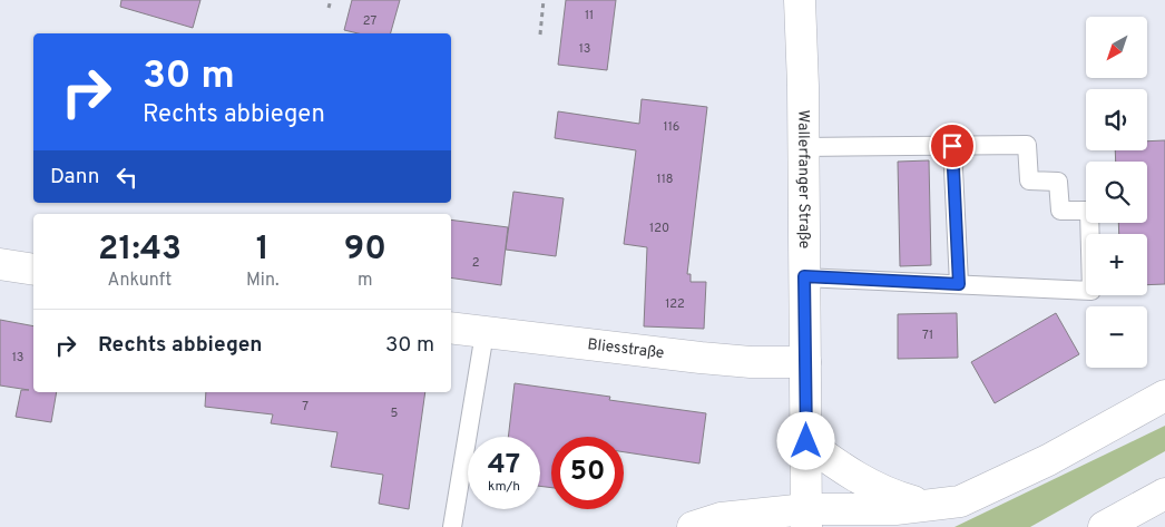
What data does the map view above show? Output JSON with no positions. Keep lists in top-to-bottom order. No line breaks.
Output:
{"streets":{"main road":["Wallerfanger Straße","Bliesstraße"]},"crossings":[["Wallerfanger Straße","Bliesstraße"]],"house_numbers":["11","27","13","116","118","120","2","122","71","13","7","5"],"north":"bottom left","page":{"map_buttons":["+","−"],"turn":["30 m","Rechts abbiegen"],"then":"Dann","eta":["21:43","Ankunft","1","Min.","90","m"],"list":[{"name":"Rechts abbiegen","value":"30 m"}],"speed":"47 km/h","limit":"50"}}
